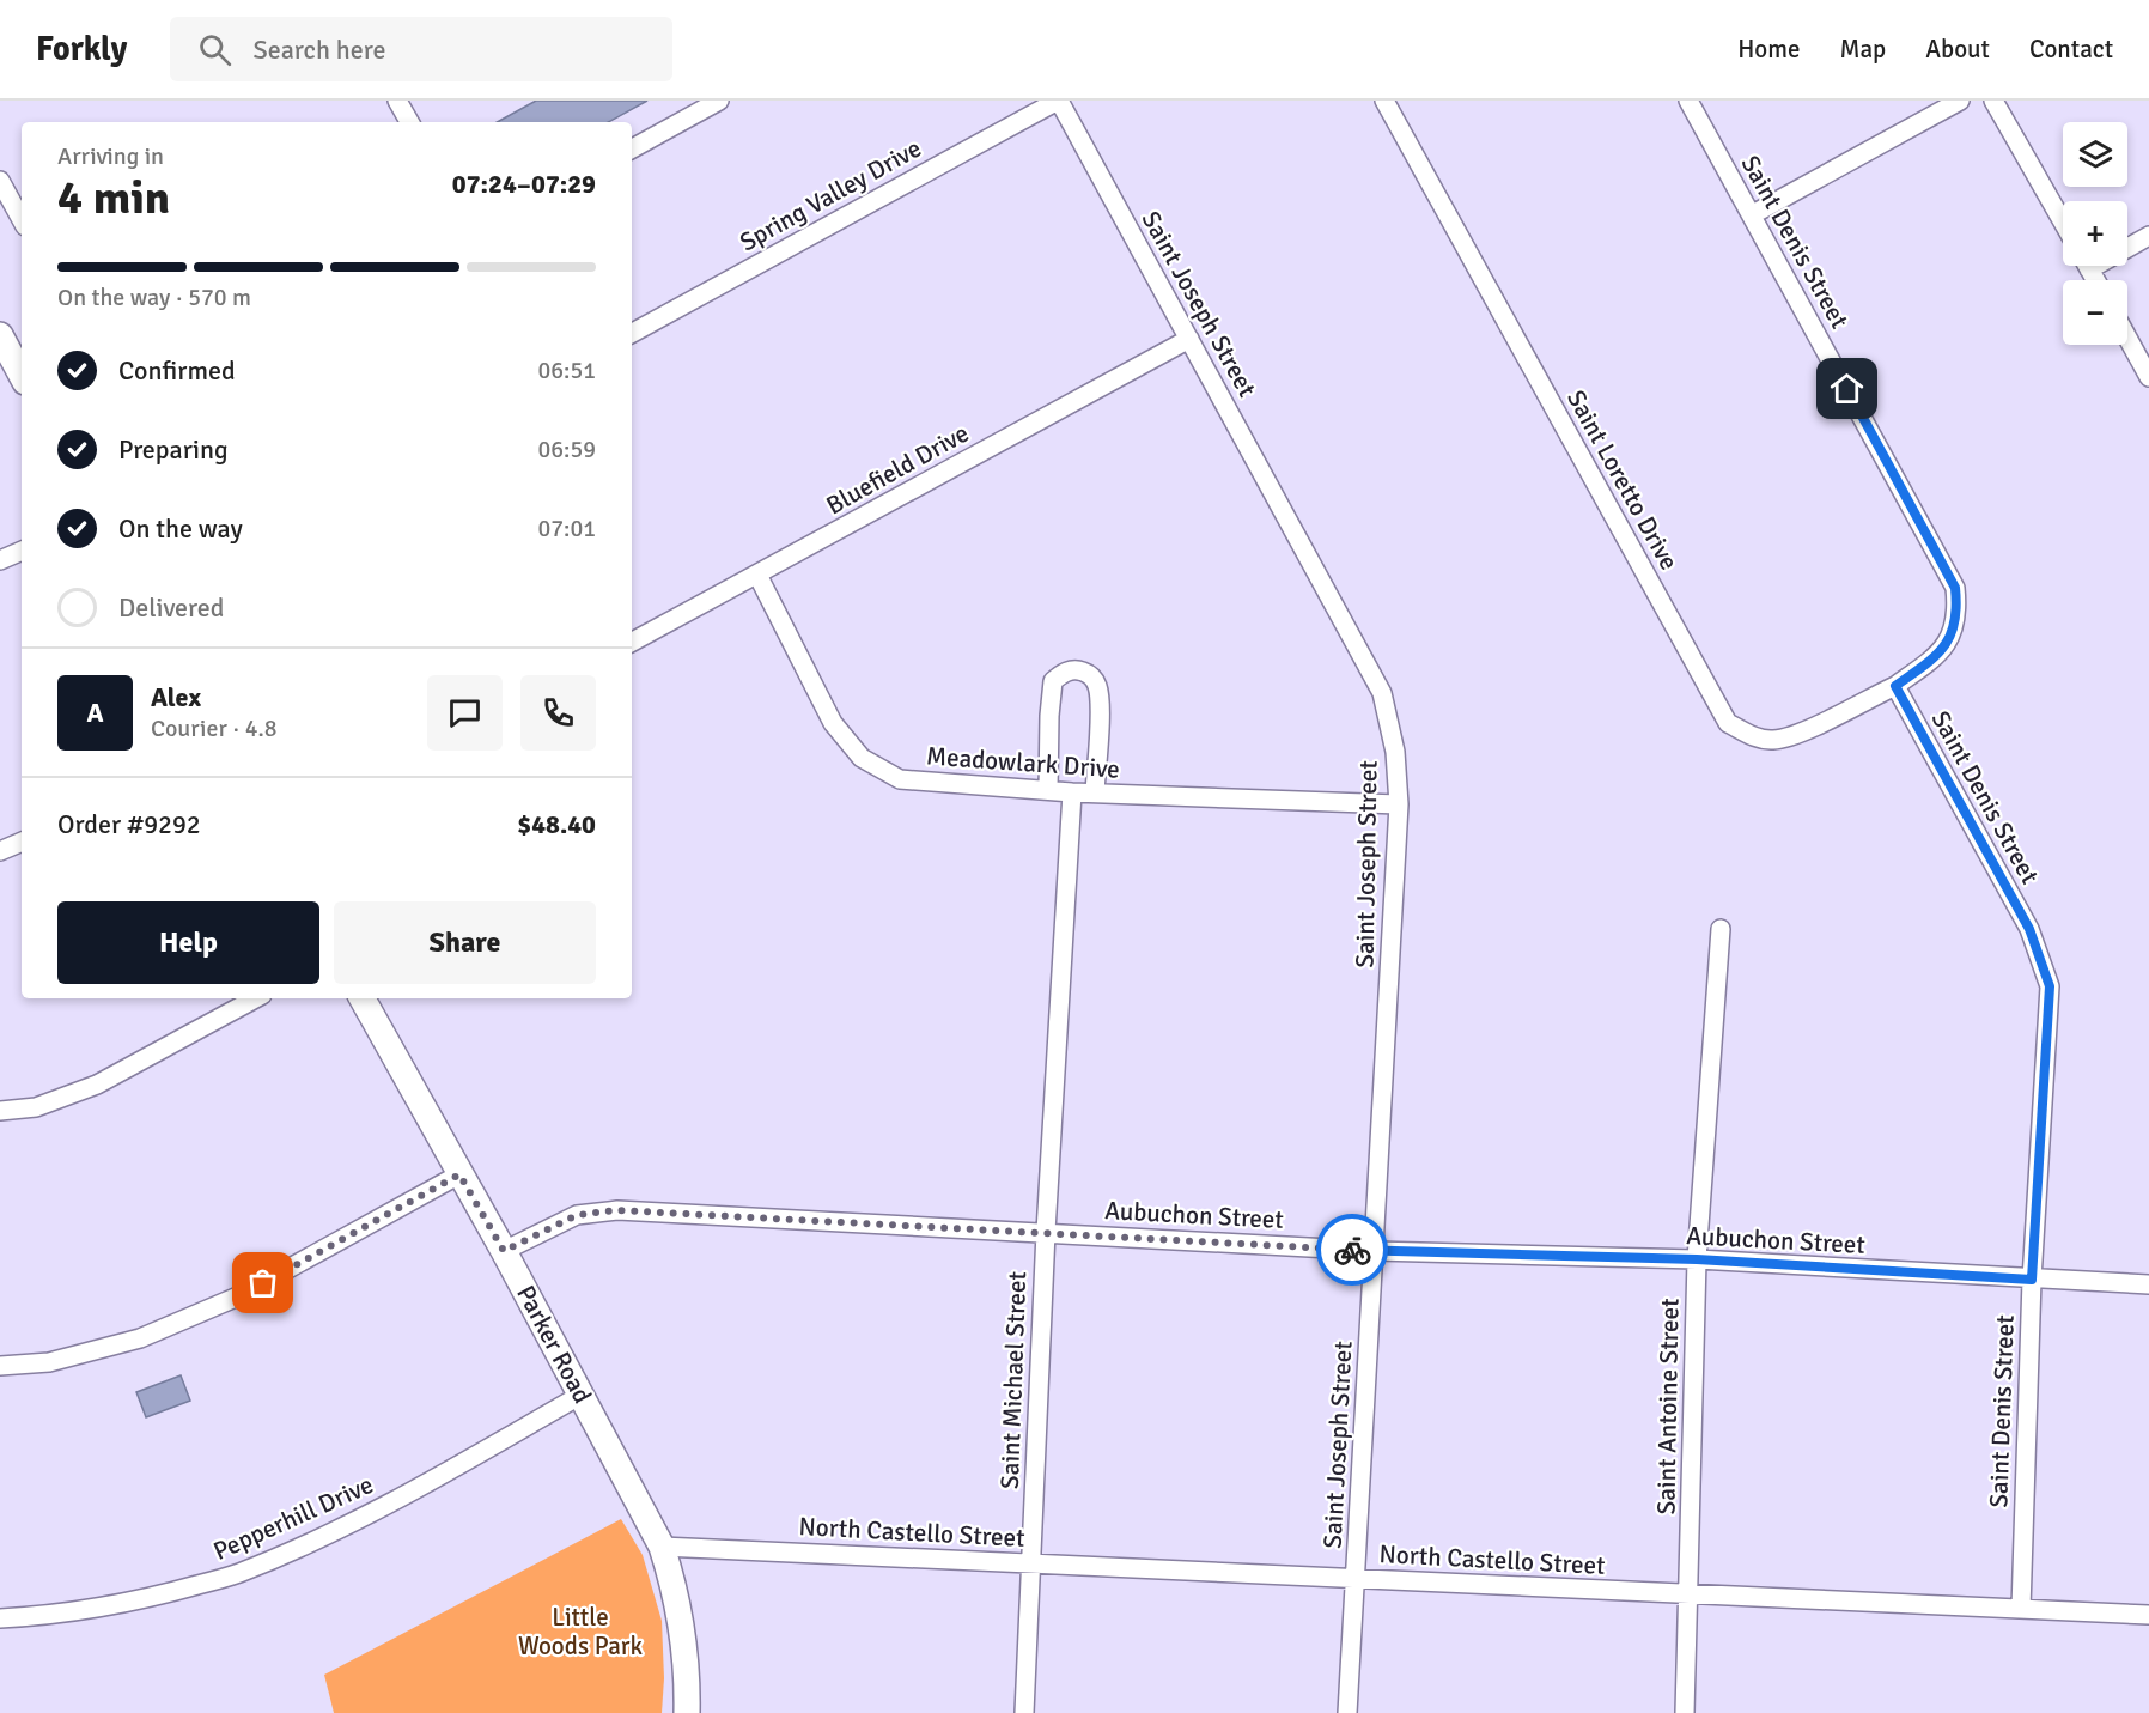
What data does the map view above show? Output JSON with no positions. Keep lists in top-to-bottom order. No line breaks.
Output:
{"streets":{"main road":["Parker Road"],"street":["Spring Valley Drive","Saint Denis Street","Saint Joseph Street","Bluefield Drive","Saint Loretto Drive","Meadowlark Drive","Aubuchon Street","Saint Michael Street","Saint Antoine Street","Pepperhill Drive","North Castello Street"]},"crossings":[["Spring Valley Drive","Saint Joseph Street"],["Saint Denis Street","Saint Loretto Drive"],["Saint Denis Street","Aubuchon Street"],["Saint Denis Street","North Castello Street"],["Saint Joseph Street","Bluefield Drive"],["Saint Joseph Street","Meadowlark Drive"],["Saint Joseph Street","Aubuchon Street"],["Saint Joseph Street","North Castello Street"],["Bluefield Drive","Meadowlark Drive"],["Meadowlark Drive","Saint Michael Street"],["Aubuchon Street","Parker Road"],["Aubuchon Street","Saint Michael Street"],["Aubuchon Street","Saint Antoine Street"],["Parker Road","Pepperhill Drive"],["Parker Road","North Castello Street"],["Saint Michael Street","North Castello Street"],["Saint Antoine Street","North Castello Street"]],"parks":["Little Woods Park"],"page":{"header":"Forkly","search":"Search here","nav":["Home","Map","About","Contact"],"map_buttons":["+","−"],"heading":["4 min","Arriving in","07:24–07:29"],"panel":["Alex","Courier · 4.8","Order #9292","$48.40"],"bar":"On the way · 570 m","list":[["Confirmed","06:51"],["Preparing","06:59"],["On the way","07:01"],"Delivered"],"round":"A","buttons":["Help","Share"]}}
